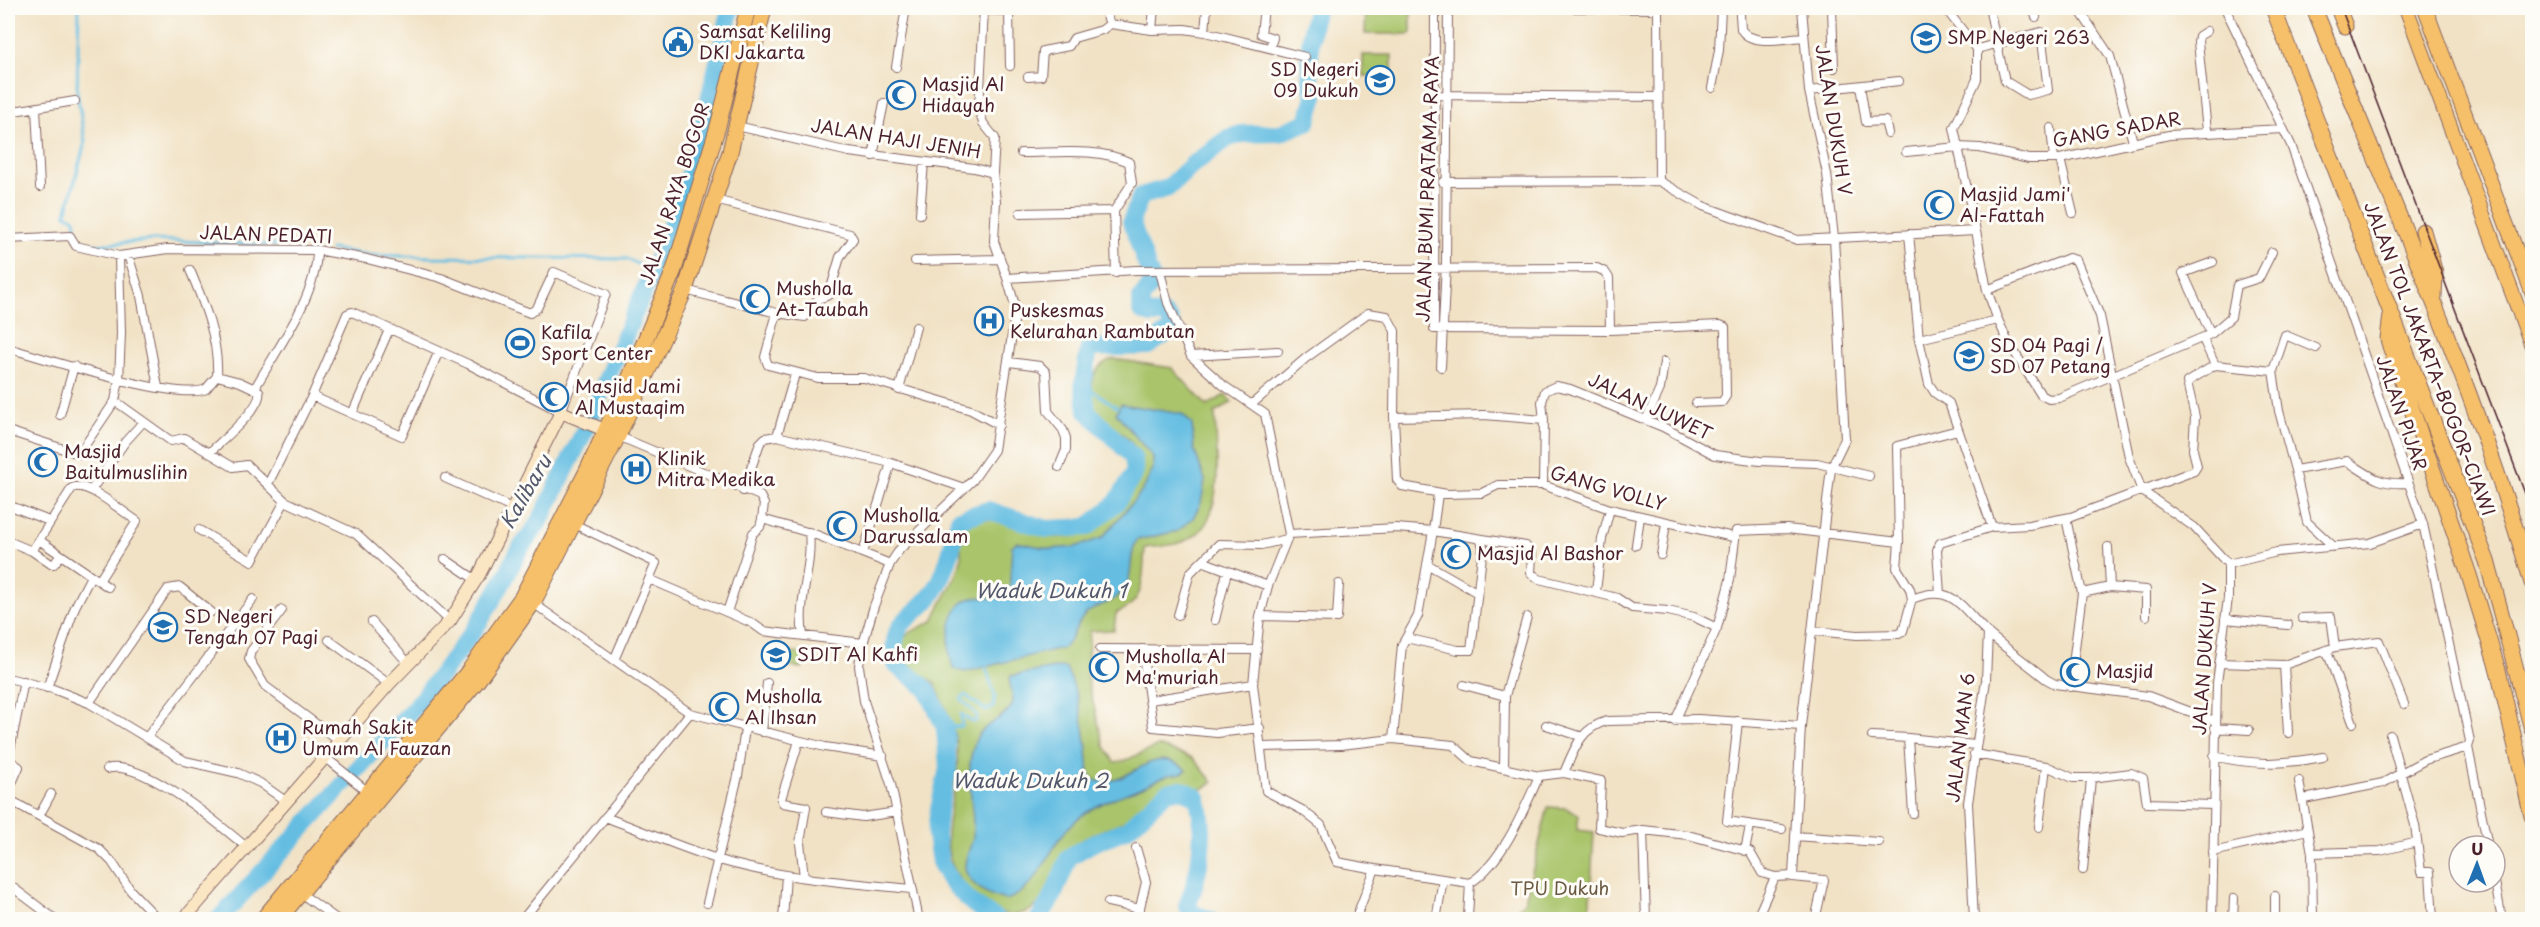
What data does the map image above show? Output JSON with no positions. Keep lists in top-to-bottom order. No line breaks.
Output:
{"streets":{"highway":["JALAN RAYA BOGOR","JALAN TOL JAKARTA–BOGOR–CIAWI"],"street":["JALAN DUKUH V","GANG SADAR","JALAN HAJI JENIH","JALAN BUMI PRATAMA RAYA","JALAN PEDATI","JALAN JUWET","JALAN PIJAR","GANG VOLLY","JALAN MAN 6"]},"crossings":[["JALAN DUKUH V","JALAN JUWET"],["JALAN DUKUH V","GANG VOLLY"],["GANG SADAR","JALAN PIJAR"],["JALAN HAJI JENIH","JALAN RAYA BOGOR"]],"water":["Kalibaru","Waduk Dukuh 1","Waduk Dukuh 2"],"parks":["TPU Dukuh"],"places":{"school or university":["SMP Negeri 263","SD Negeri 09 Dukuh","SD 04 Pagi / SD 07 Petang","SD Negeri Tengah 07 Pagi","SDIT Al Kahfi"],"public building":["Samsat Keliling DKI Jakarta"],"mosque":["Masjid Al Hidayah","Masjid Jami' Al-Fattah","Musholla At-Taubah","Masjid Jami Al Mustaqim","Masjid Baitulmuslihin","Musholla Darussalam","Masjid Al Bashor","Musholla Al Ma'muriah","Masjid","Musholla Al Ihsan"],"hospital":["Puskesmas Kelurahan Rambutan","Klinik Mitra Medika","Rumah Sakit Umum Al Fauzan"],"sports":["Kafila Sport Center"]},"north":"top"}
